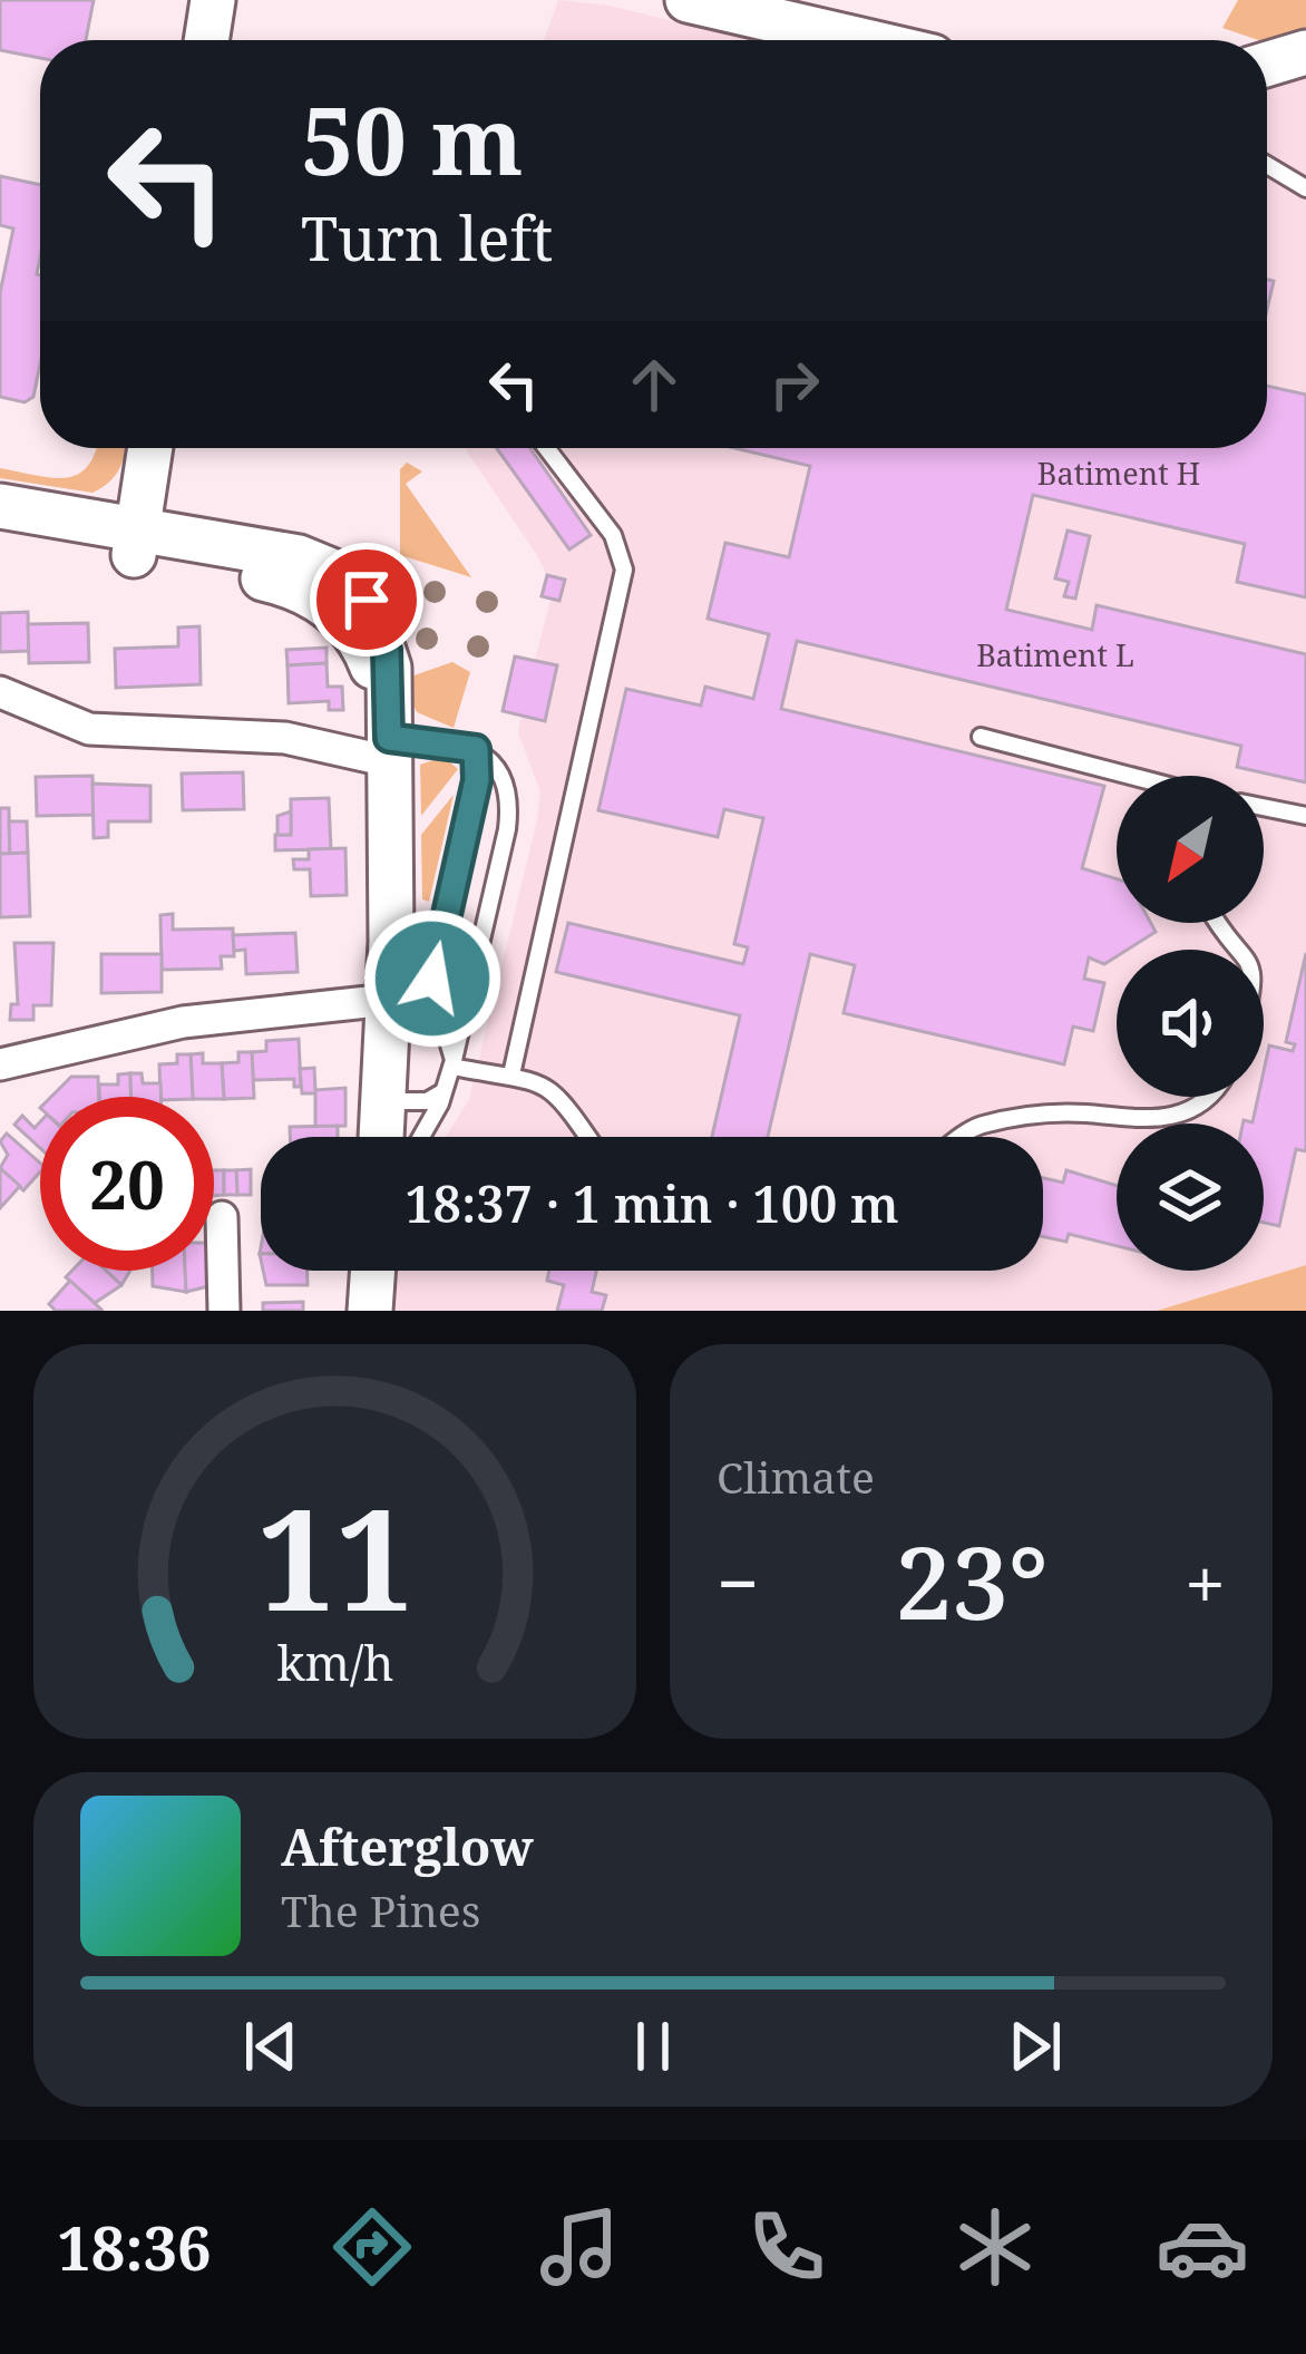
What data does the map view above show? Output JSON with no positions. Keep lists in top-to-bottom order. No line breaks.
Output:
{"house_numbers":["Batiment H","Batiment L"],"north":"bottom left","page":{"turn":["50 m","Turn left"],"limit":"20","trip":"18:37 · 1 min · 100 m","tile":"Climate","heat":["−","23°","+"],"song":["Afterglow","The Pines"],"tabs":"18:36","gauge":["11","km/h"]}}
